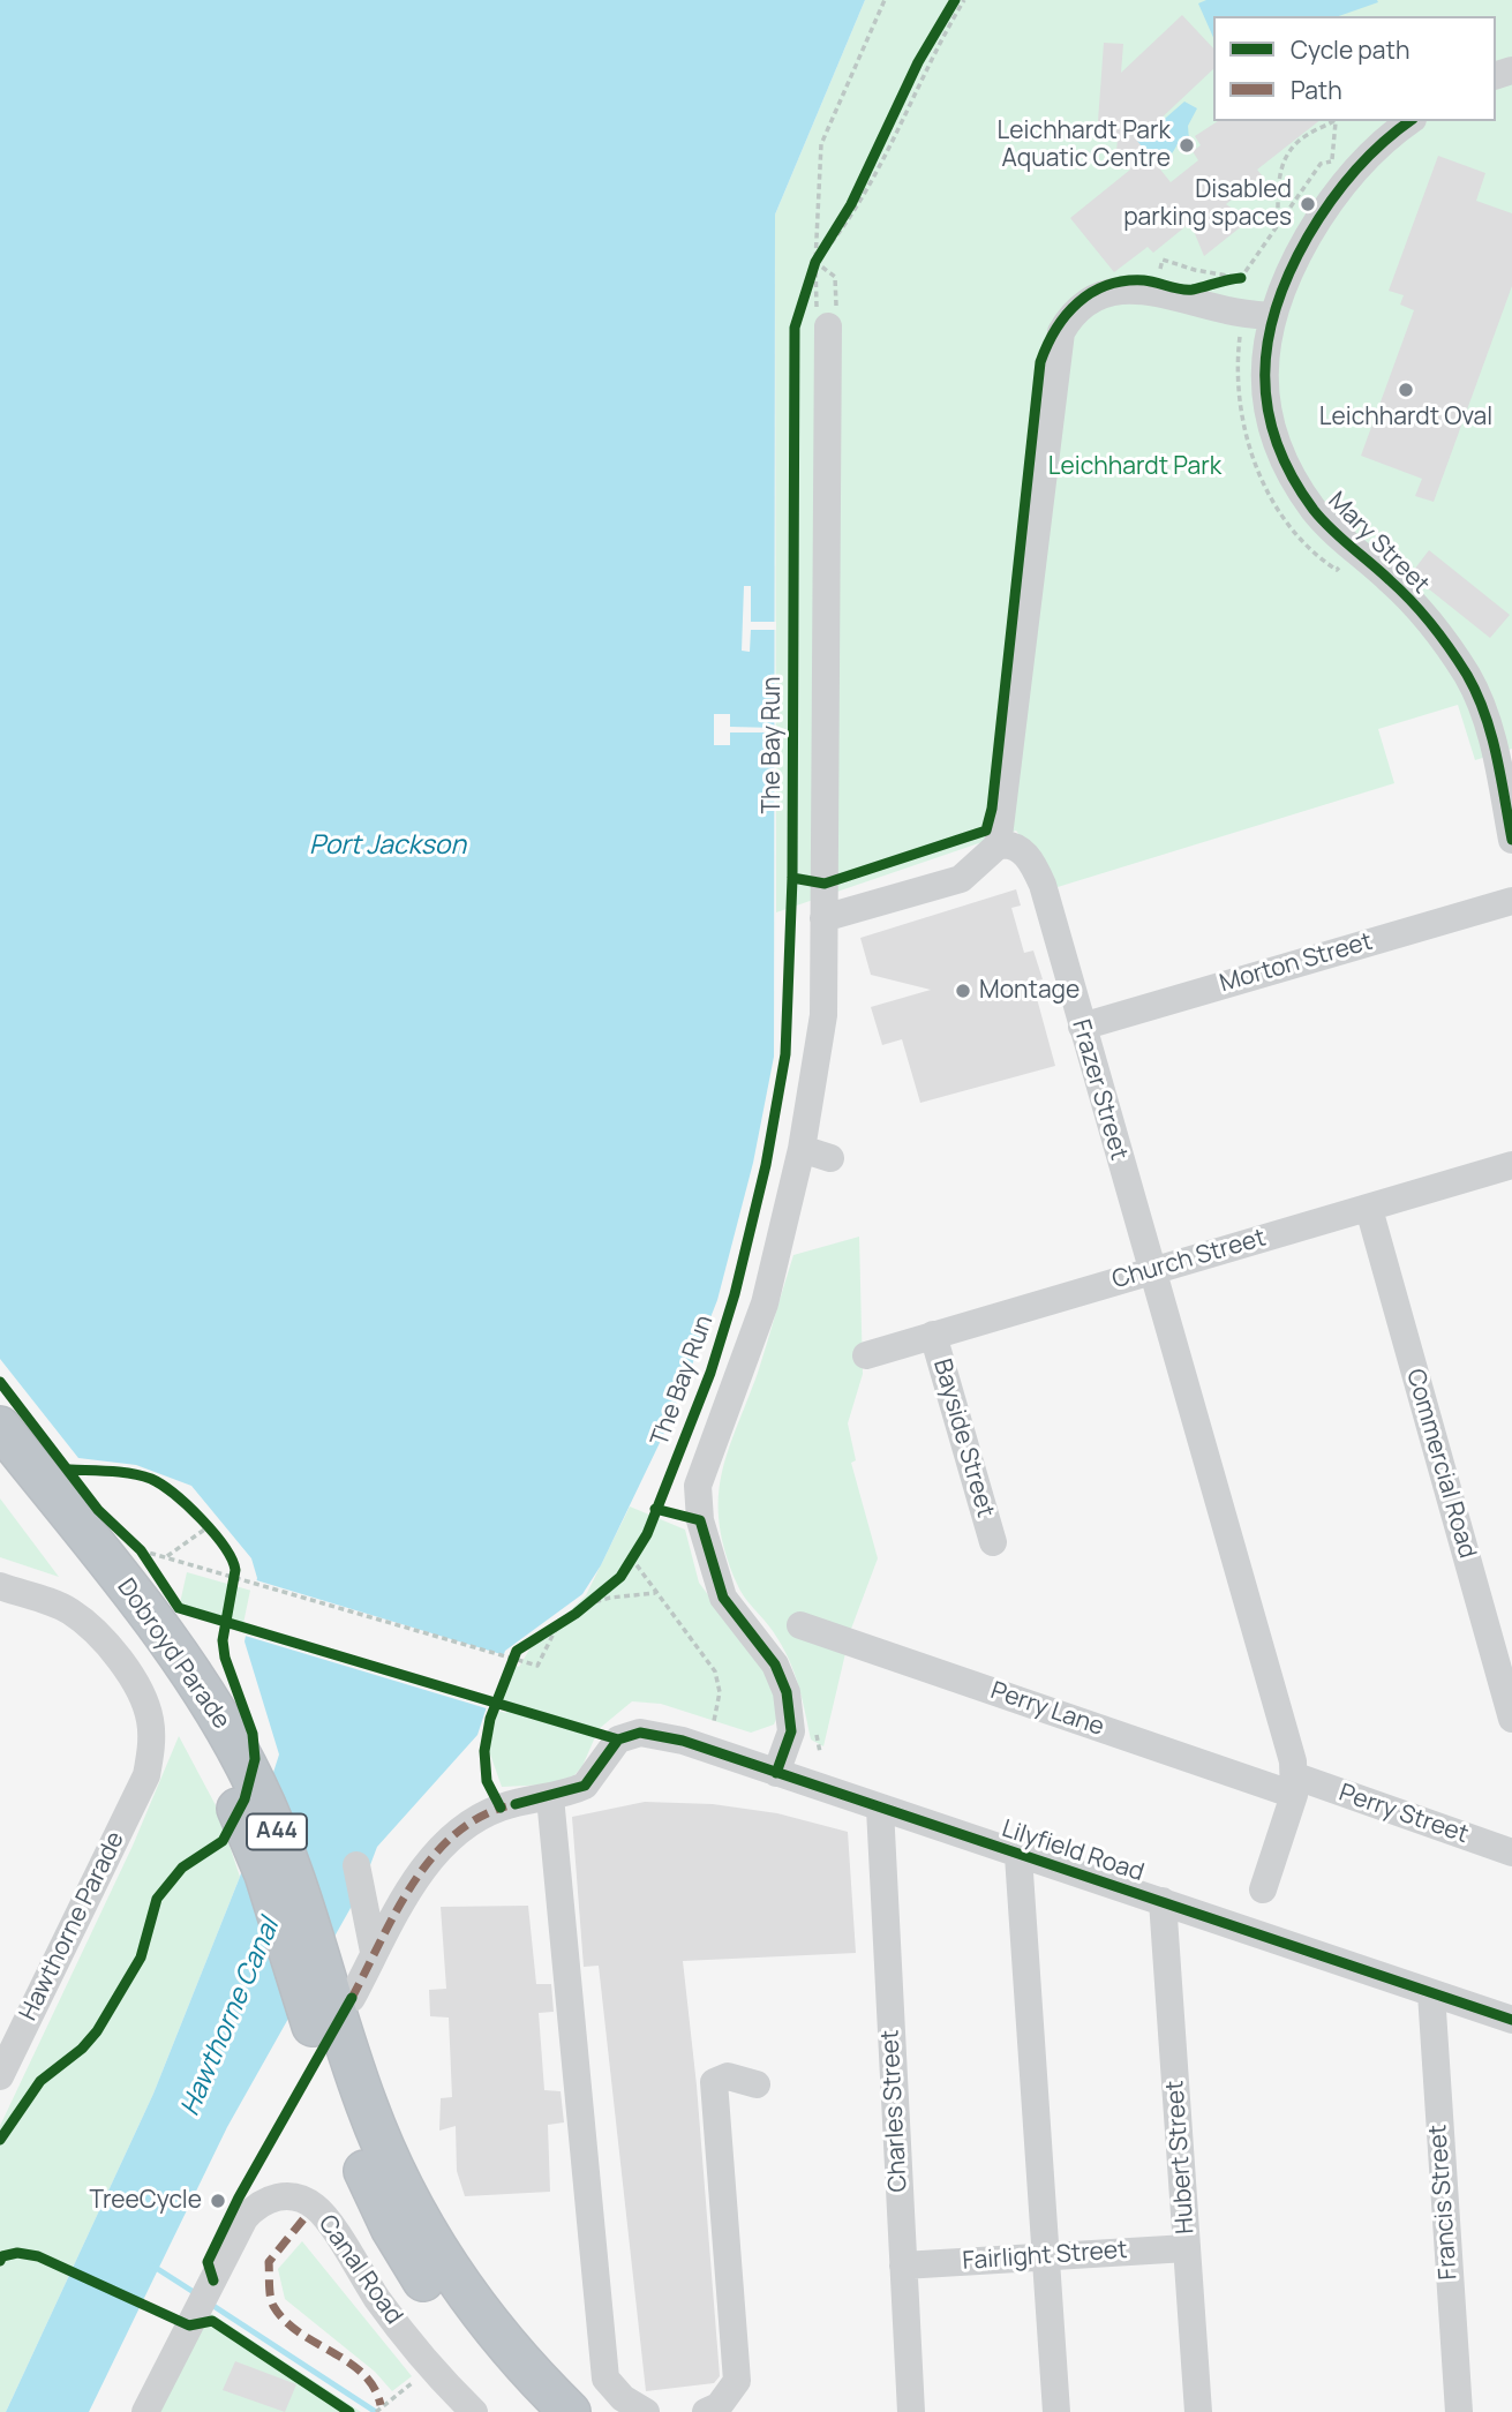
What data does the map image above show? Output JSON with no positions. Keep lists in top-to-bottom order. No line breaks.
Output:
{"streets":{"highway":["Dobroyd Parade","A44"],"street":["Mary Street","Morton Street","Frazer Street","Church Street","Bayside Street","Commercial Road","Perry Lane","Perry Street","Lilyfield Road","Hawthorne Parade","Charles Street","Hubert Street","Francis Street","Fairlight Street","Canal Road"],"cycle path":["The Bay Run"]},"crossings":[["Morton Street","Frazer Street"],["Frazer Street","Church Street"],["Frazer Street","Perry Lane"],["Frazer Street","Perry Street"],["Church Street","Bayside Street"],["Church Street","Commercial Road"],["Dobroyd Parade","Hawthorne Parade"],["Perry Lane","Perry Street"],["Lilyfield Road","Charles Street"],["Lilyfield Road","Hubert Street"],["Lilyfield Road","Francis Street"],["Charles Street","Fairlight Street"],["Hubert Street","Fairlight Street"]],"water":["Port Jackson","Hawthorne Canal"],"parks":["Leichhardt Park"],"places":["Leichhardt Park Aquatic Centre","Disabled parking spaces","Leichhardt Oval","Montage","TreeCycle"],"legend":["Cycle path","Path"]}
